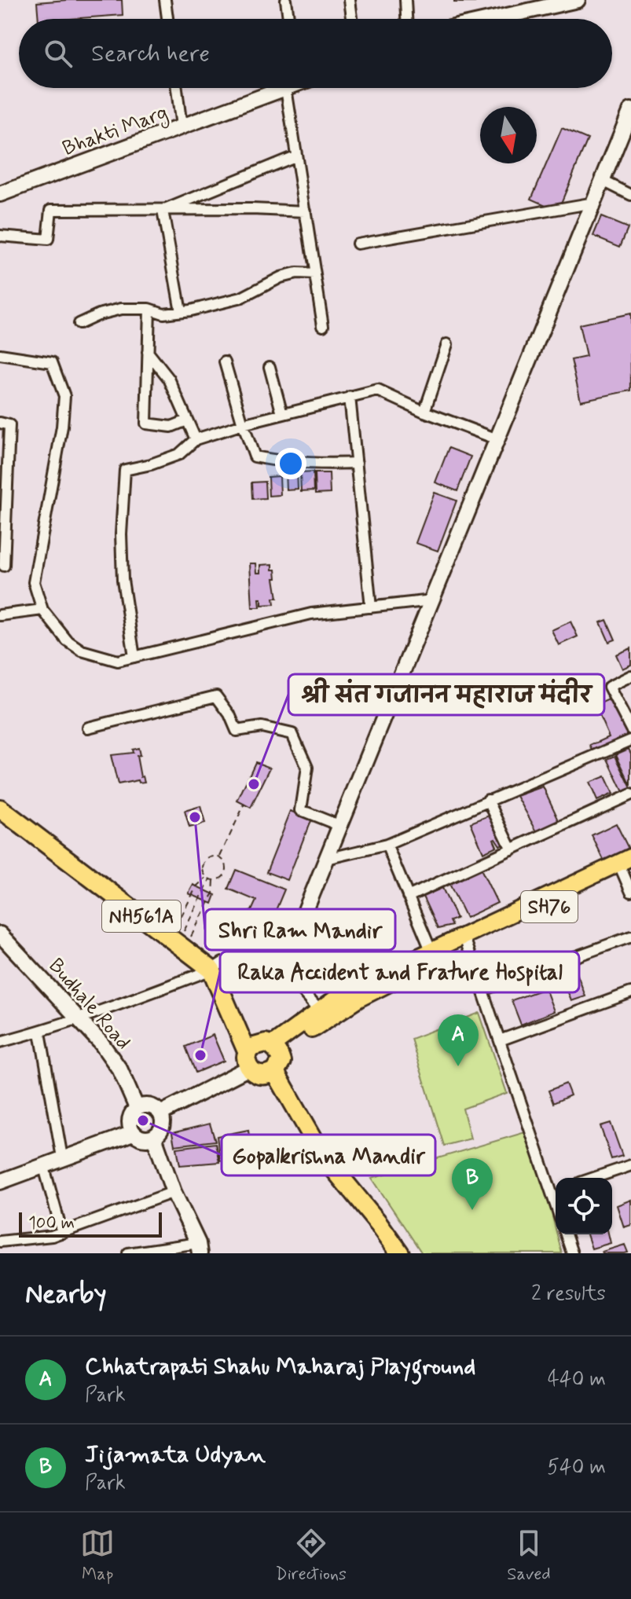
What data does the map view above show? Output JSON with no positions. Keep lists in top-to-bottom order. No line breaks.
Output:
{"streets":{"highway":["NH561A"],"main road":["SH76"],"street":["Bhakti Marg","Budhale Road"]},"crossings":[["SH76","NH561A"]],"places":["श्री संंत गजानन महाराज मंदीर","Shri Ram Mandir","Raka Accident and Frature Hospital","Gopalkrishna Mandir"],"scale_bar":"100 m","north":"bottom","page":{"search":"Search here","pins":["A","B"],"scale":"100 m","heading":["Nearby","2 results"],"list":[{"mark":"A","name":"Chhatrapati Shahu Maharaj Playground","note":"Park","value":"440 m"},{"mark":"B","name":"Jijamata Udyan","note":"Park","value":"540 m"}],"nav":["Map","Directions","Saved"]}}
